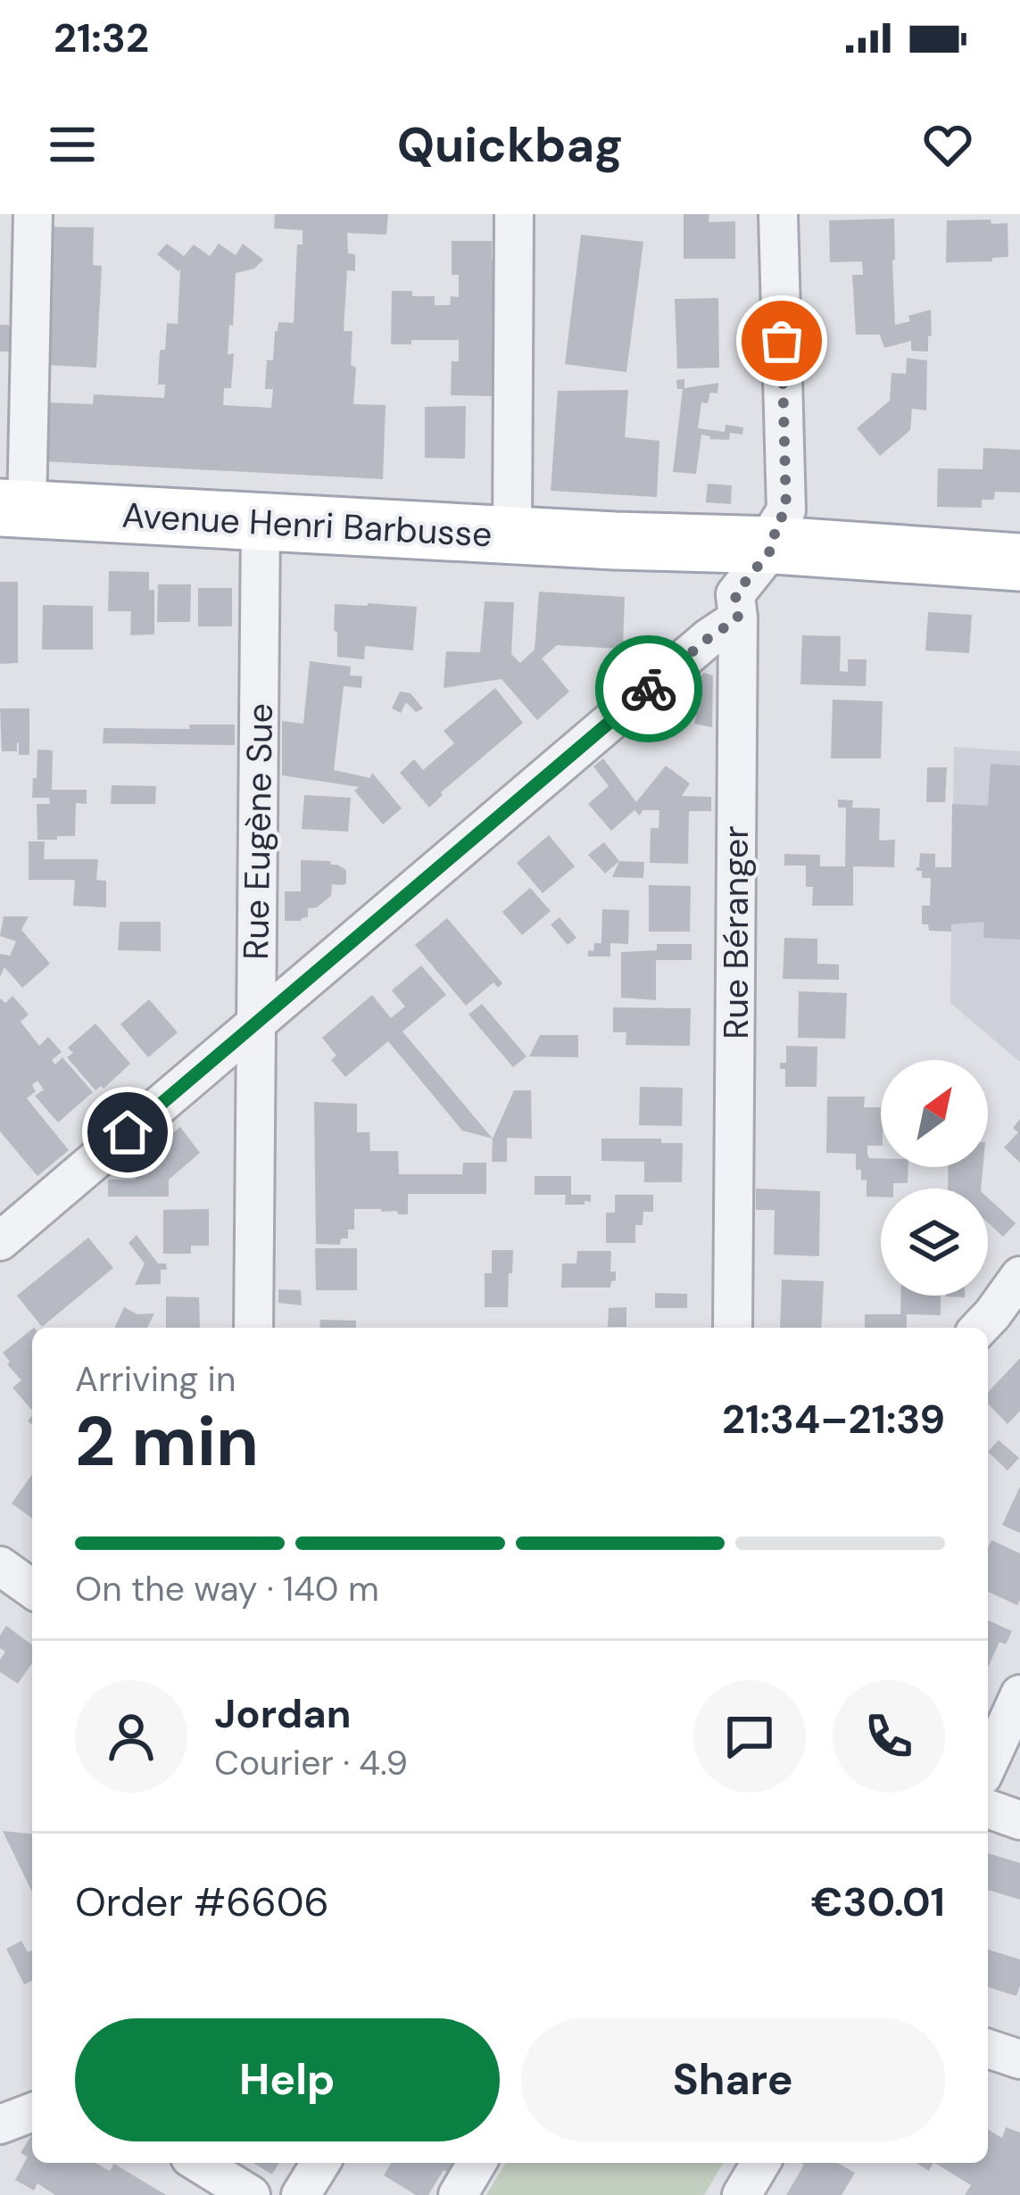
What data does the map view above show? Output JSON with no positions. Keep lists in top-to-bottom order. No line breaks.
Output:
{"streets":{"main road":["Avenue Henri Barbusse"],"street":["Rue Eugène Sue","Rue Béranger"]},"crossings":[["Avenue Henri Barbusse","Rue Eugène Sue"],["Avenue Henri Barbusse","Rue Béranger"]],"north":"top right","page":{"status":"21:32","header":"Quickbag","heading":["2 min","Arriving in","21:34–21:39"],"panel":["Jordan","Courier · 4.9","Order #6606","€30.01"],"bar":"On the way · 140 m","buttons":["Help","Share"]}}
